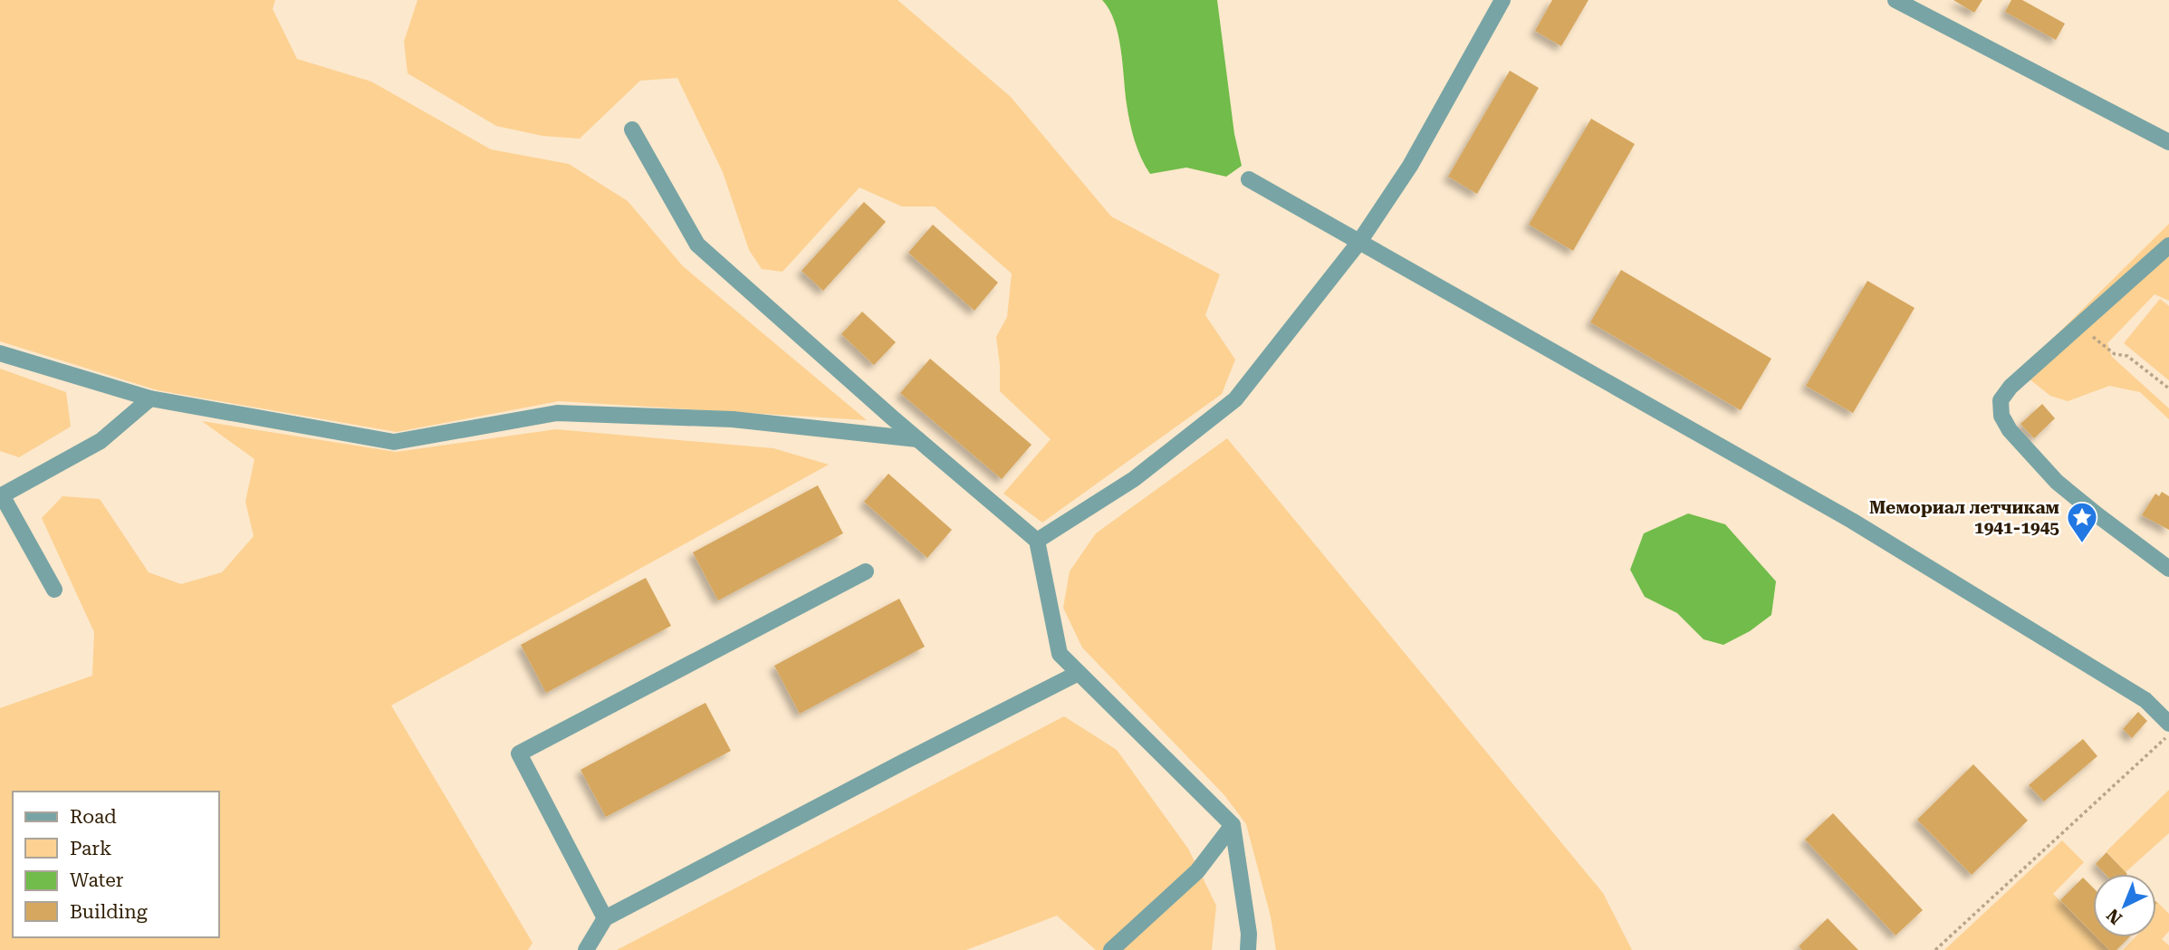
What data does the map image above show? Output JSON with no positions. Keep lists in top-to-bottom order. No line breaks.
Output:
{"places":{"place":["Мемориал летчикам 1941-1945"]},"legend":["Road","Park","Water","Building"],"north":"bottom left"}
